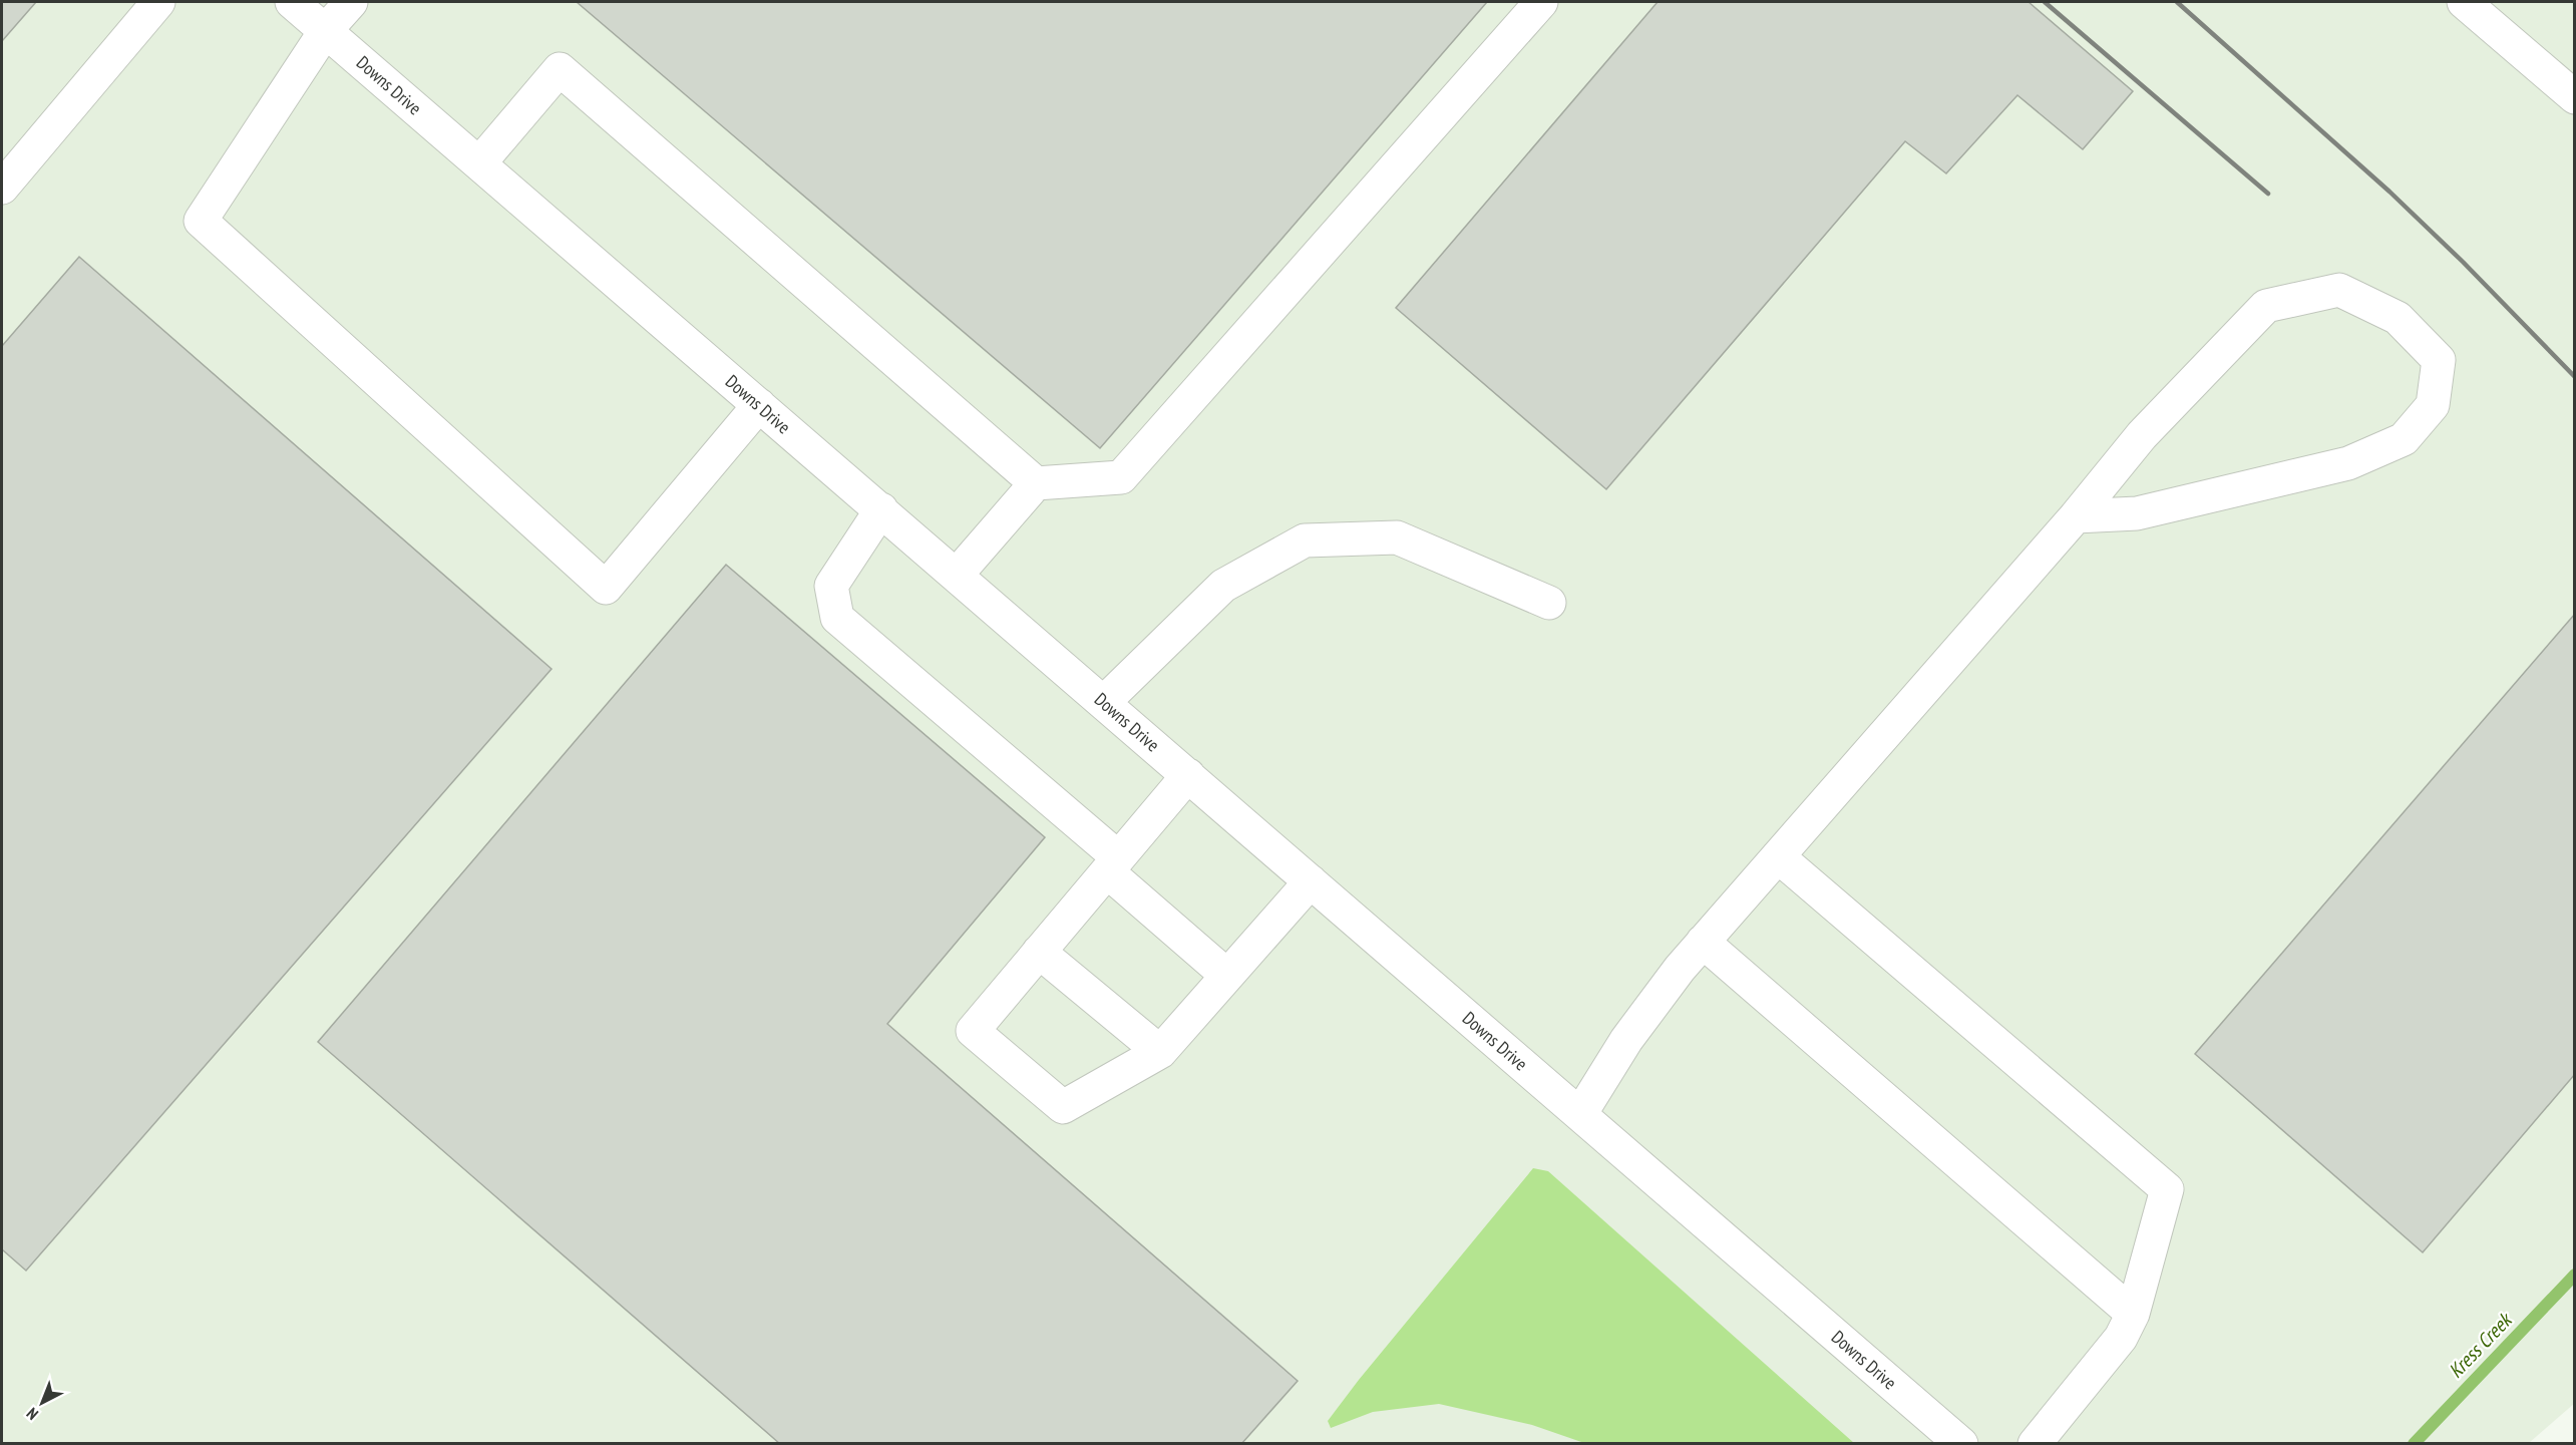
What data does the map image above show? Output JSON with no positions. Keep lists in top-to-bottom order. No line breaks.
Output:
{"streets":{"street":["Downs Drive"]},"water":["Kress Creek"],"north":"bottom left"}
